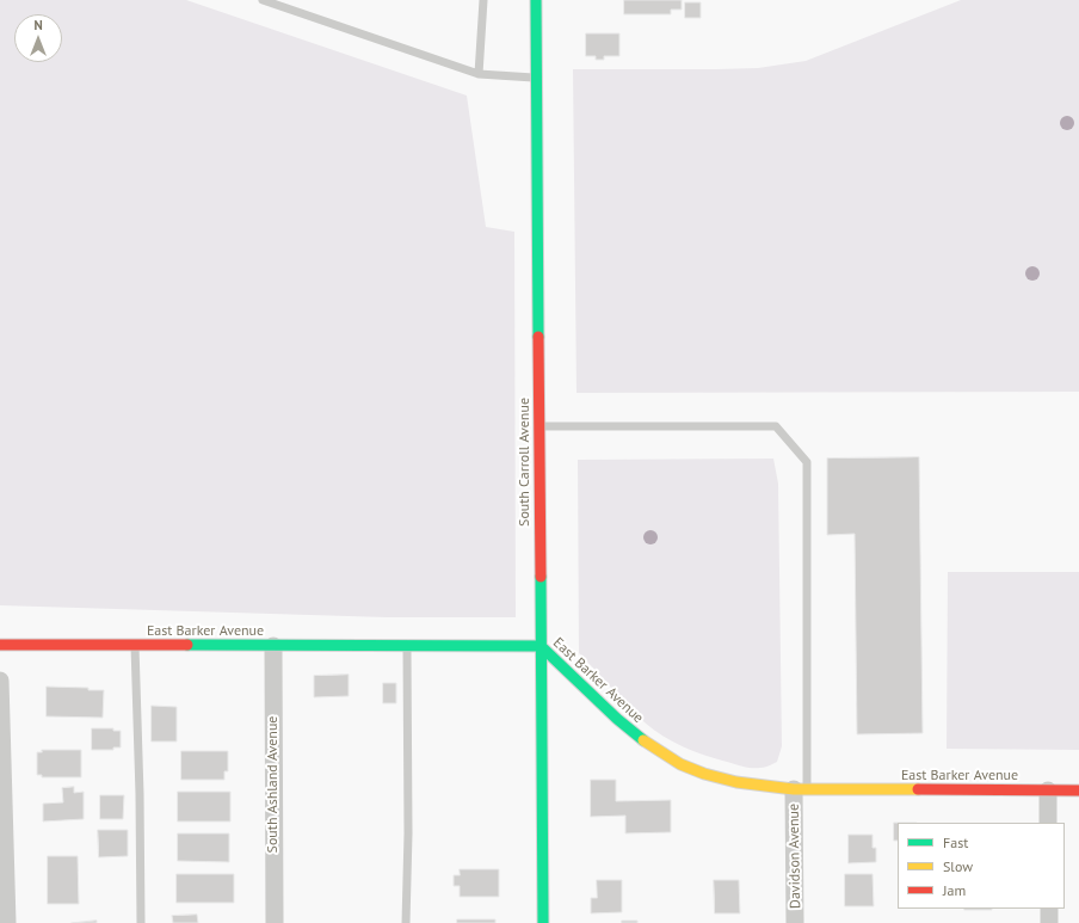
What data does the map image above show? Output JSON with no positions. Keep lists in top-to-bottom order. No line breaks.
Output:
{"streets":{"street":["South Carroll Avenue","East Barker Avenue","South Ashland Avenue","Davidson Avenue"]},"crossings":[["South Carroll Avenue","East Barker Avenue"],["East Barker Avenue","South Ashland Avenue"],["East Barker Avenue","Davidson Avenue"]],"legend":["Fast","Slow","Jam"],"north":"top"}
